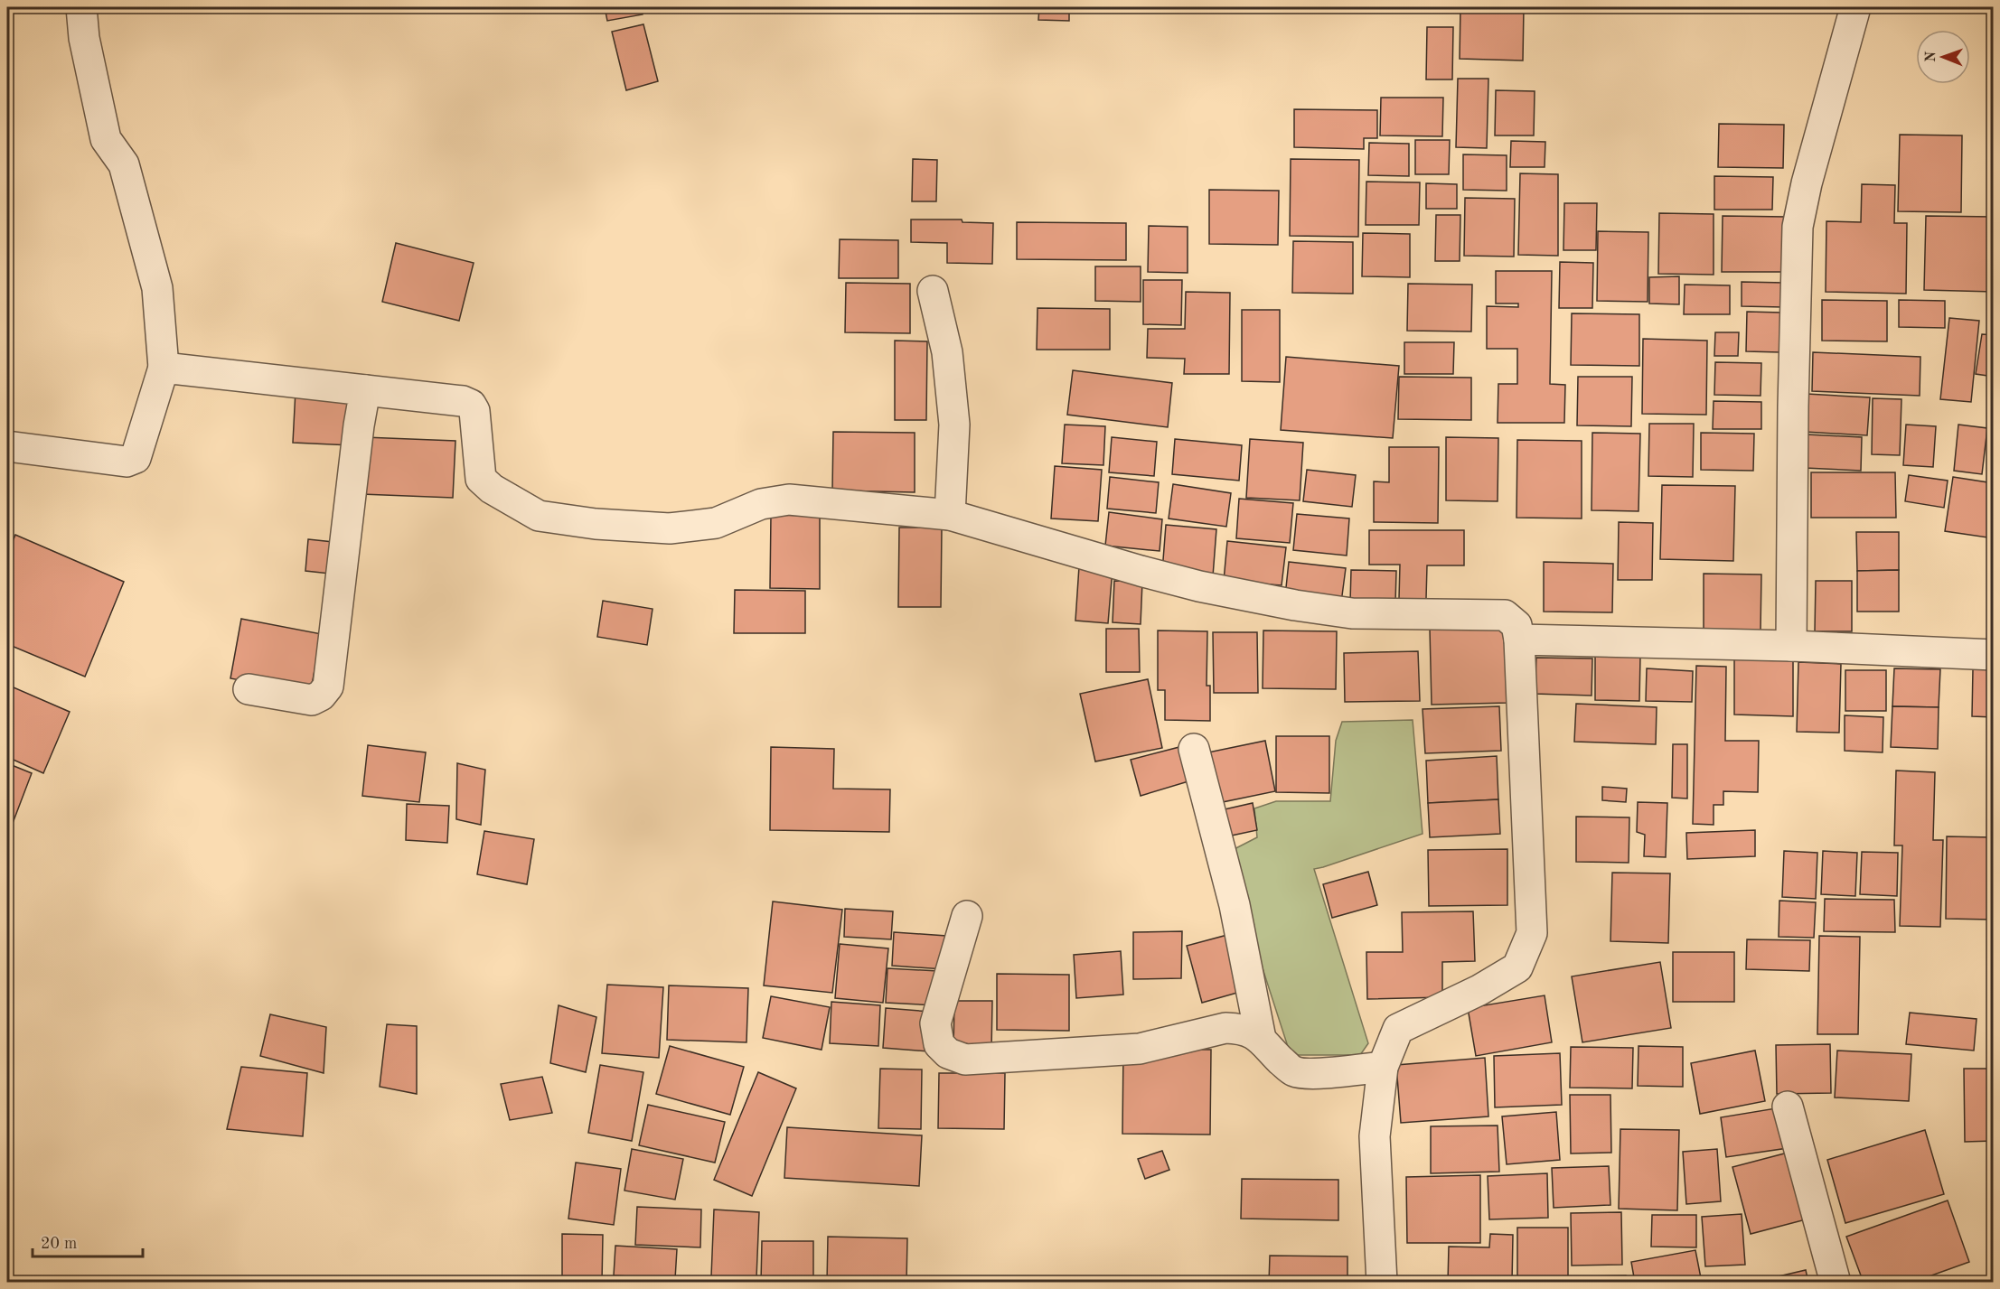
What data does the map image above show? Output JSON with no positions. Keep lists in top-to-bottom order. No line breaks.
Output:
{"scale_bar":"20 m","north":"left"}
